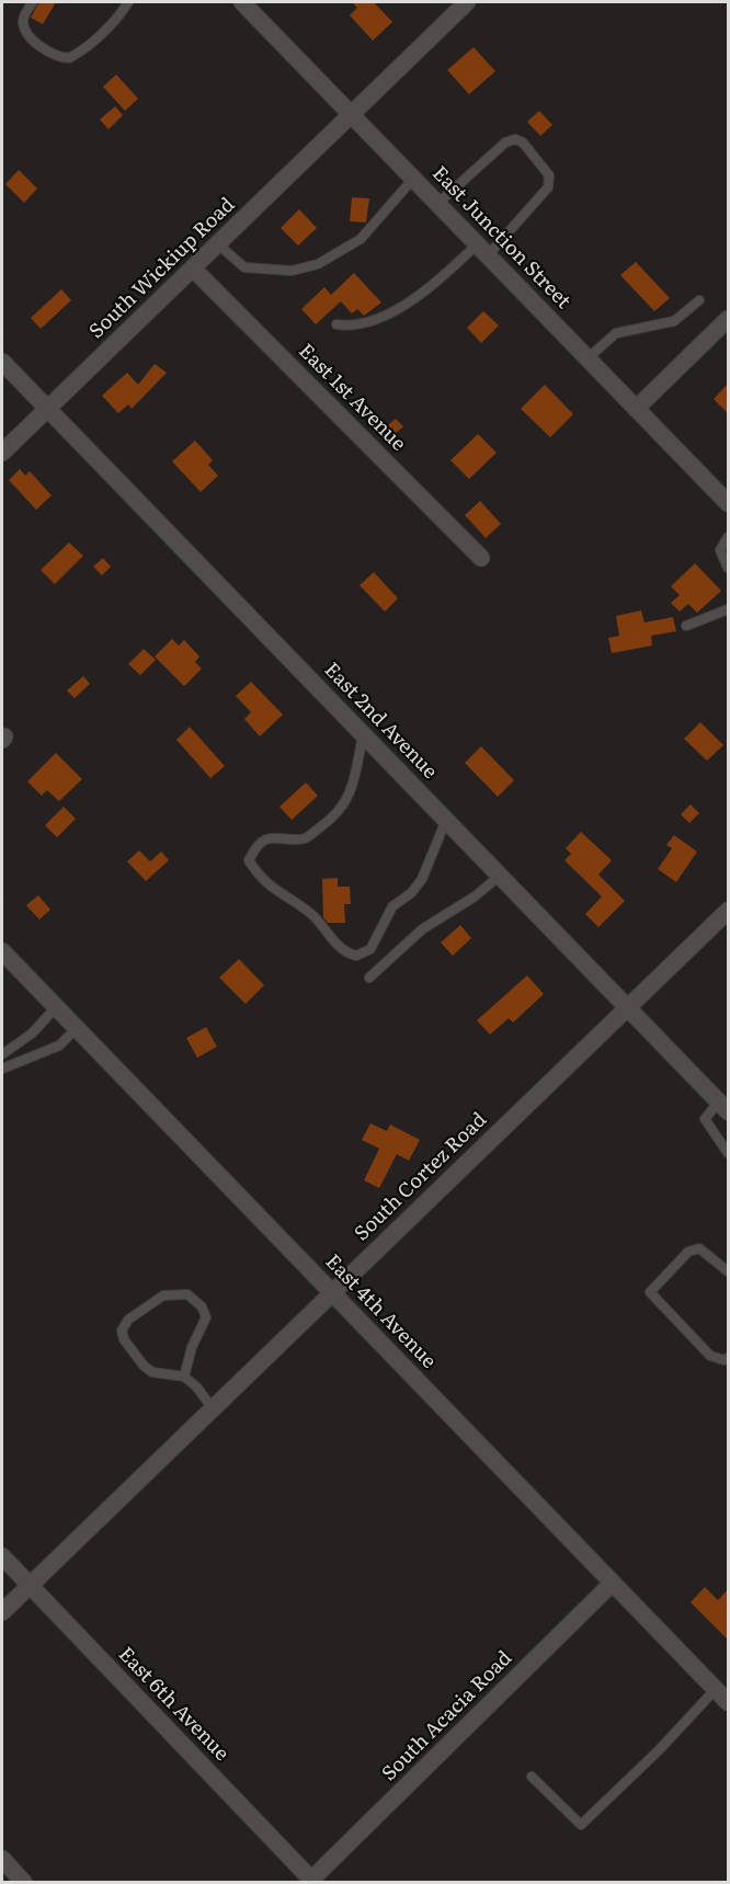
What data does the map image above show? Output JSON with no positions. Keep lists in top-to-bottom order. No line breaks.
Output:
{"streets":{"street":["East Junction Street","South Wickiup Road","East 1st Avenue","East 2nd Avenue","South Cortez Road","East 4th Avenue","East 6th Avenue","South Acacia Road"]},"crossings":[["East Junction Street","South Wickiup Road"],["South Wickiup Road","East 1st Avenue"],["South Wickiup Road","East 2nd Avenue"],["East 2nd Avenue","South Cortez Road"],["South Cortez Road","East 4th Avenue"],["South Cortez Road","East 6th Avenue"],["East 4th Avenue","South Acacia Road"],["East 6th Avenue","South Acacia Road"]]}
